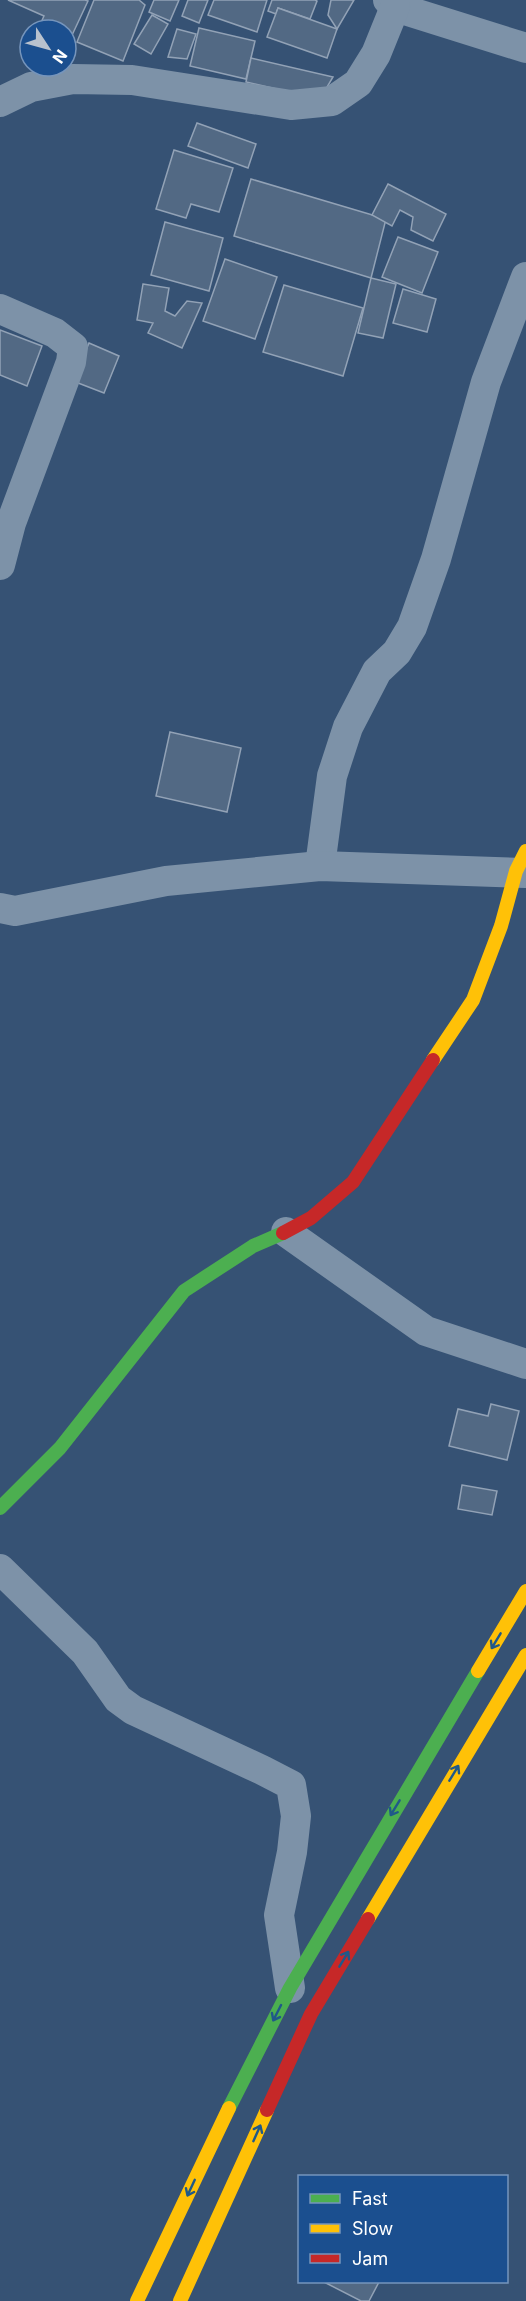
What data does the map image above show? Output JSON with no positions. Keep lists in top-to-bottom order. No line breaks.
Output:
{"legend":["Fast","Slow","Jam"],"north":"bottom right"}
